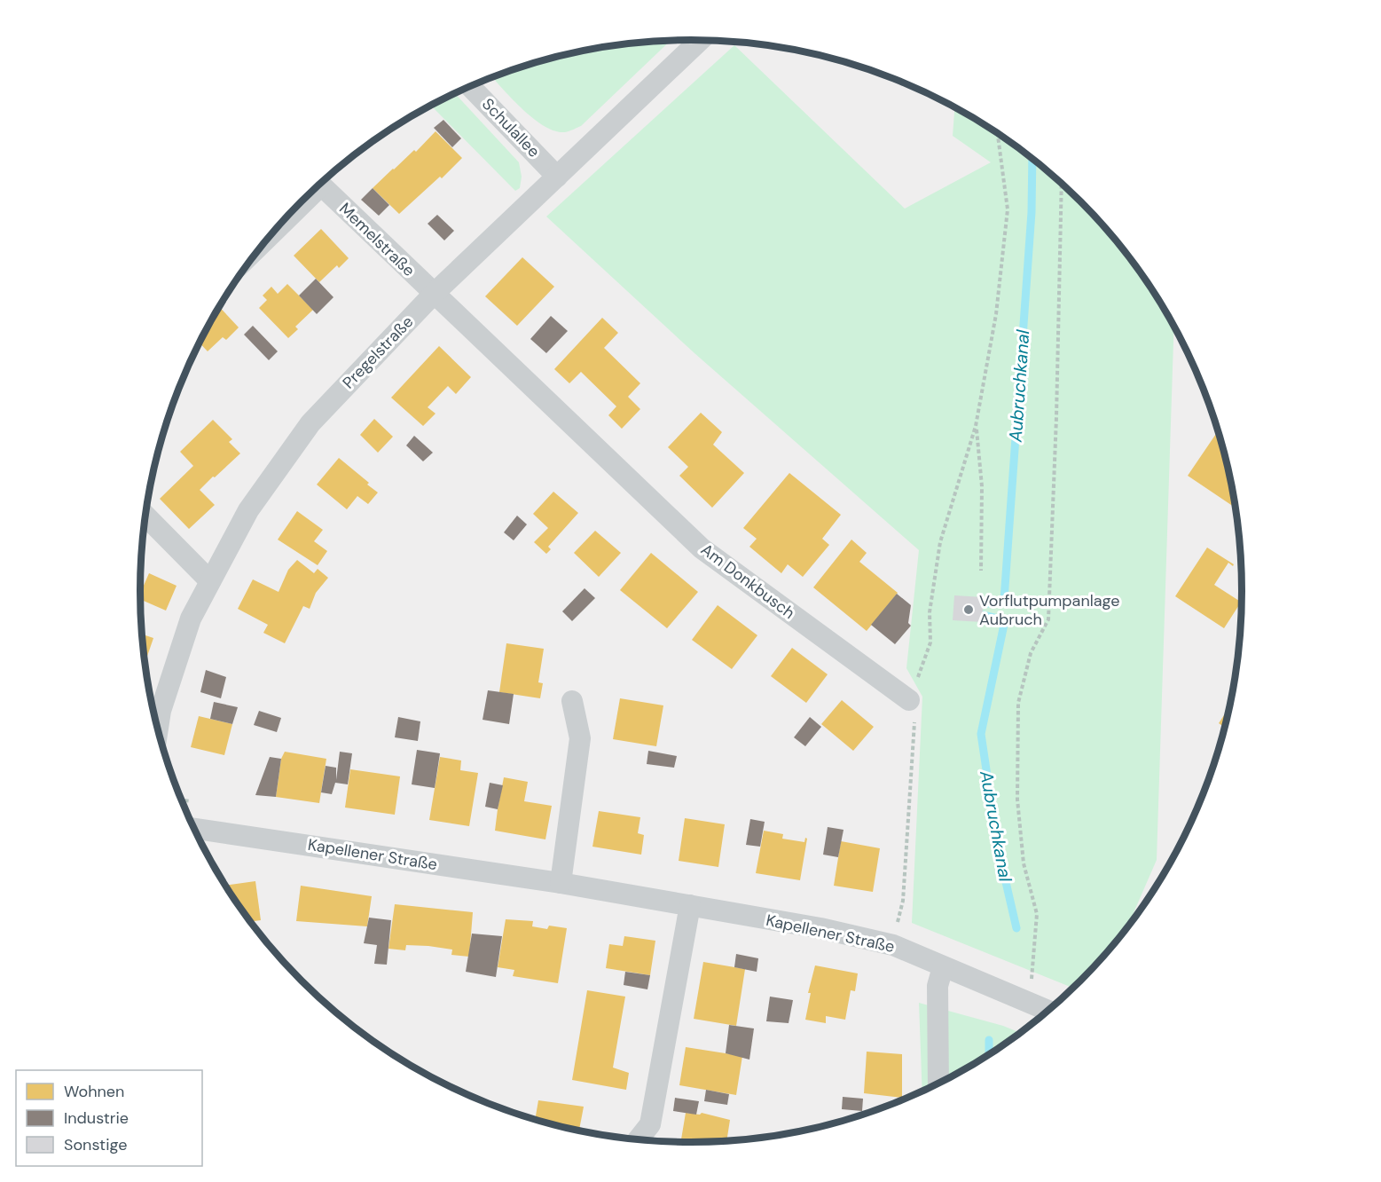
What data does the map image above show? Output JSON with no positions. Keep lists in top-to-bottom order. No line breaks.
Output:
{"streets":{"street":["Schulallee","Memelstraße","Pregelstraße","Am Donkbusch","Kapellener Straße"]},"crossings":[["Schulallee","Pregelstraße"],["Memelstraße","Pregelstraße"],["Memelstraße","Am Donkbusch"],["Pregelstraße","Am Donkbusch"]],"water":["Aubruchkanal"],"places":["Vorflutpumpanlage Aubruch"],"legend":["Wohnen","Industrie","Sonstige"]}
